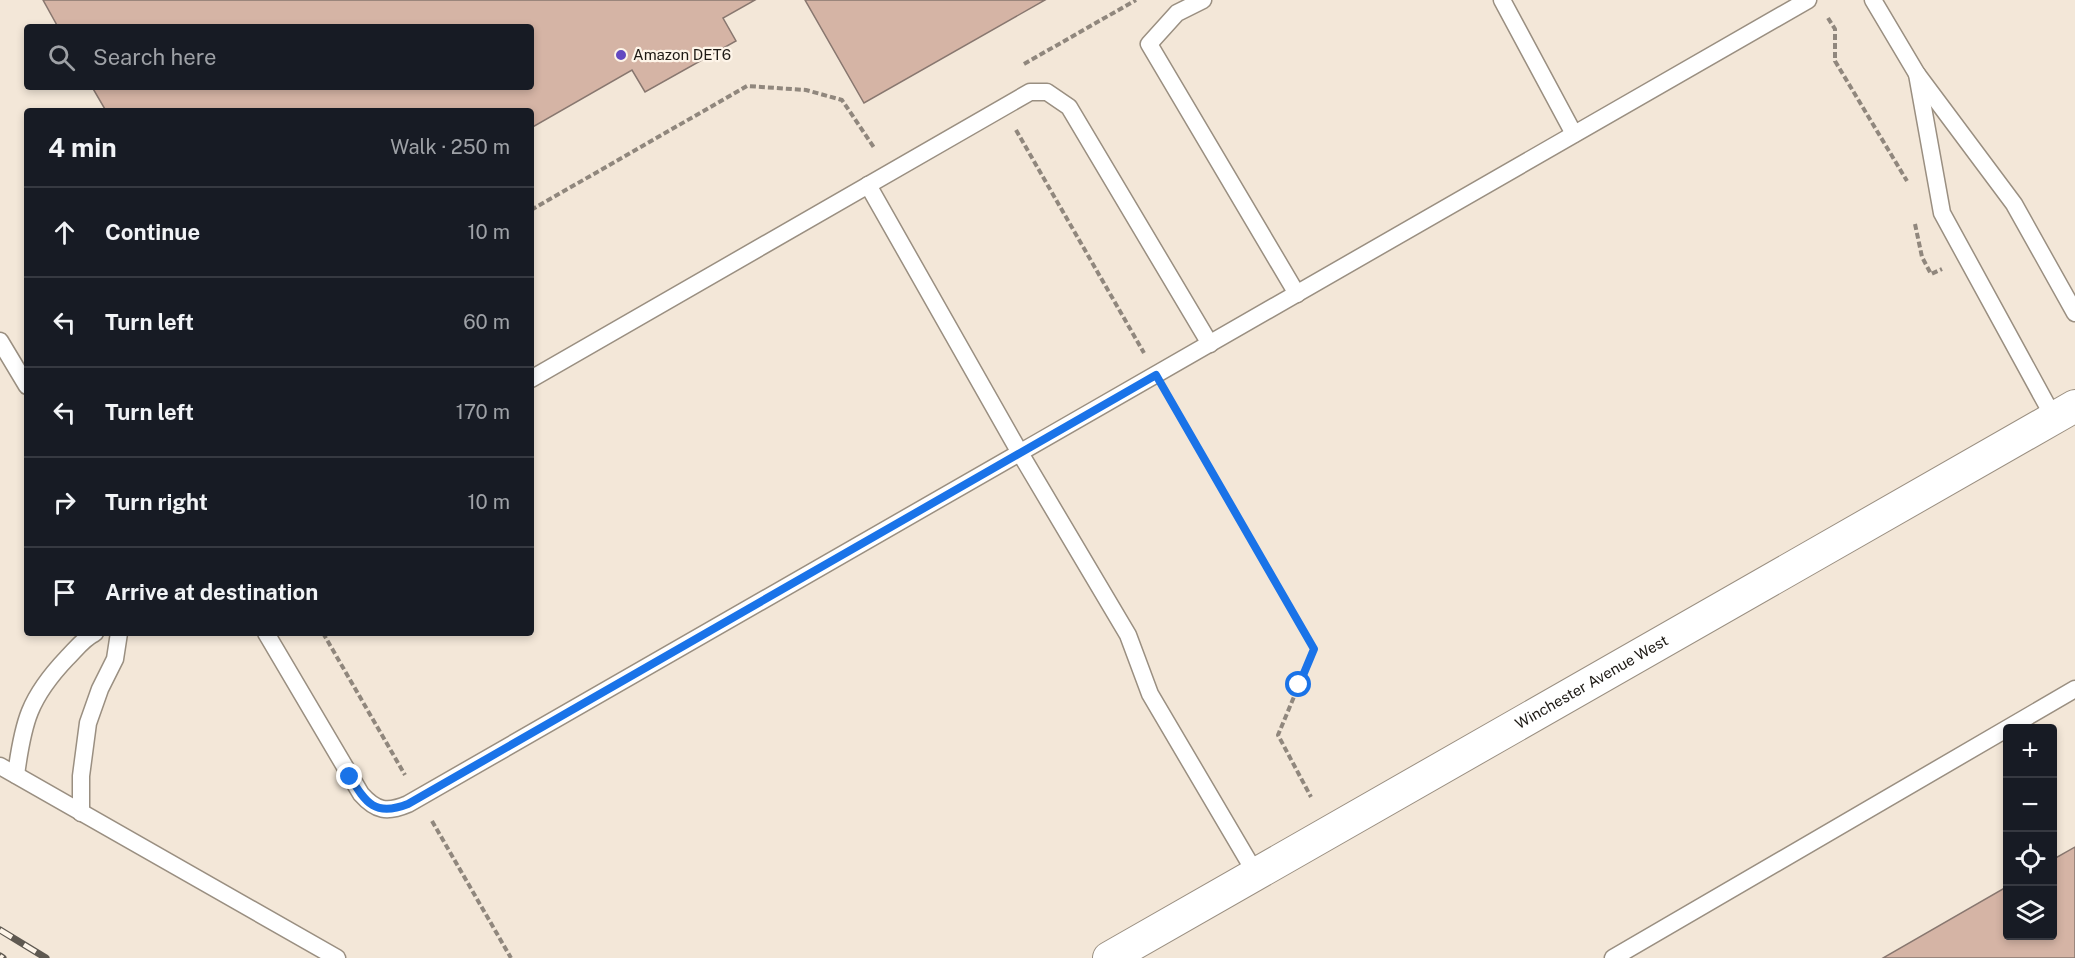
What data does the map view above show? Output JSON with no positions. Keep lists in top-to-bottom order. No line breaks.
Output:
{"streets":{"street":["Winchester Avenue West"]},"places":["Amazon DET6"],"page":{"search":"Search here","heading":["4 min","Walk · 250 m"],"list":[["Continue","10 m"],["Turn left","60 m"],["Turn left","170 m"],["Turn right","10 m"],"Arrive at destination"],"map_buttons":["+","−"]}}
